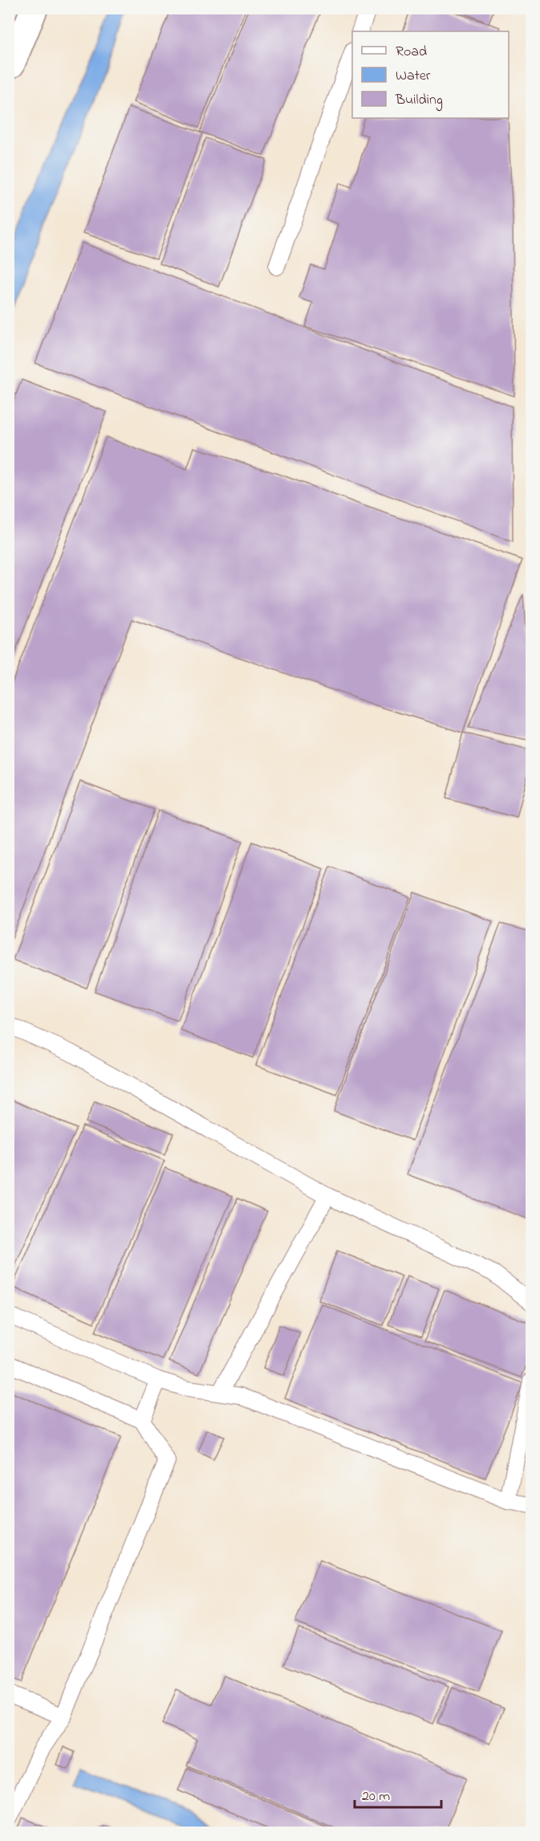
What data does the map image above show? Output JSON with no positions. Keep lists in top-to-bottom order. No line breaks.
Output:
{"legend":["Road","Water","Building"],"scale_bar":"20 m"}
